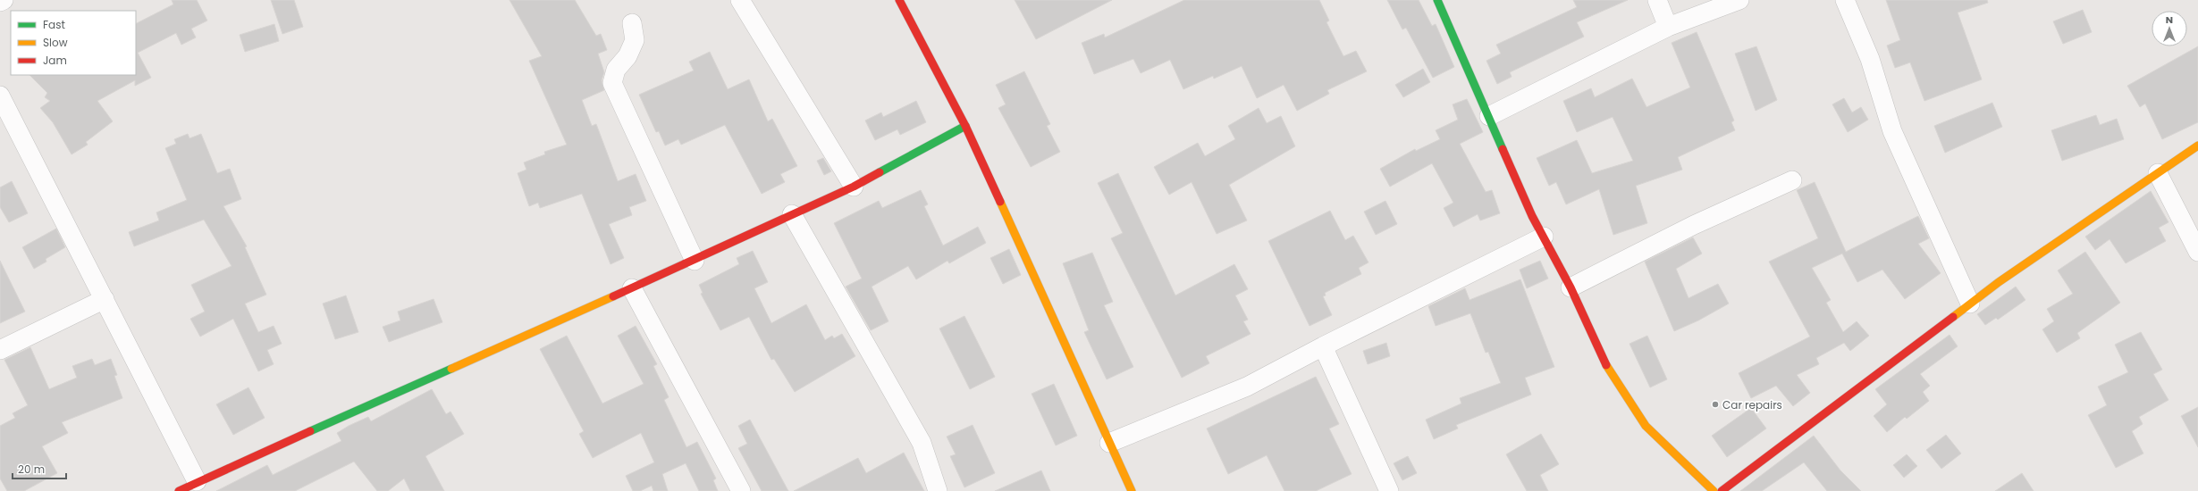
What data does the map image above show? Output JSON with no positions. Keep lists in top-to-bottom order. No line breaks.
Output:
{"places":["Car repairs"],"legend":["Fast","Slow","Jam"],"scale_bar":"20 m","north":"top"}
